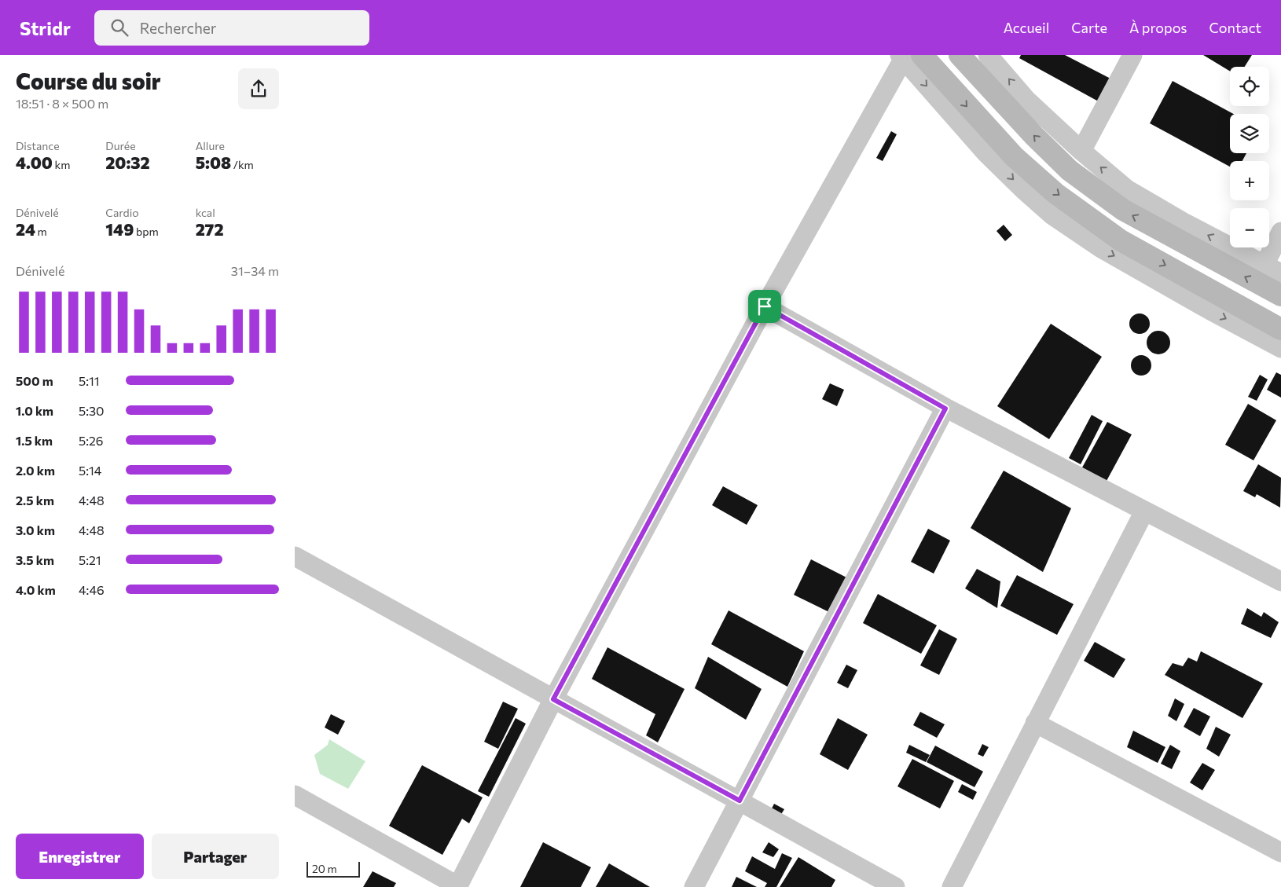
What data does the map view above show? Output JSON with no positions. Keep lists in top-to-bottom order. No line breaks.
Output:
{"scale_bar":"20 m","page":{"header":"Stridr","search":"Rechercher","nav":["Accueil","Carte","À propos","Contact"],"heading":["Course du soir","18:51 · 8 × 500 m"],"map_buttons":["+","−"],"stats":[["Distance","4.00 km"],["Durée","20:32"],["Allure","5:08 /km"],["Dénivelé","24 m"],["Cardio","149 bpm"],["kcal","272"]],"chart":["Dénivelé","31–34 m"],"list":[{"name":"500 m","note":"5:11"},{"name":"1.0 km","note":"5:30"},{"name":"1.5 km","note":"5:26"},{"name":"2.0 km","note":"5:14"},{"name":"2.5 km","note":"4:48"},{"name":"3.0 km","note":"4:48"},{"name":"3.5 km","note":"5:21"},{"name":"4.0 km","note":"4:46"}],"buttons":["Enregistrer","Partager"],"scale":"20 m"}}
